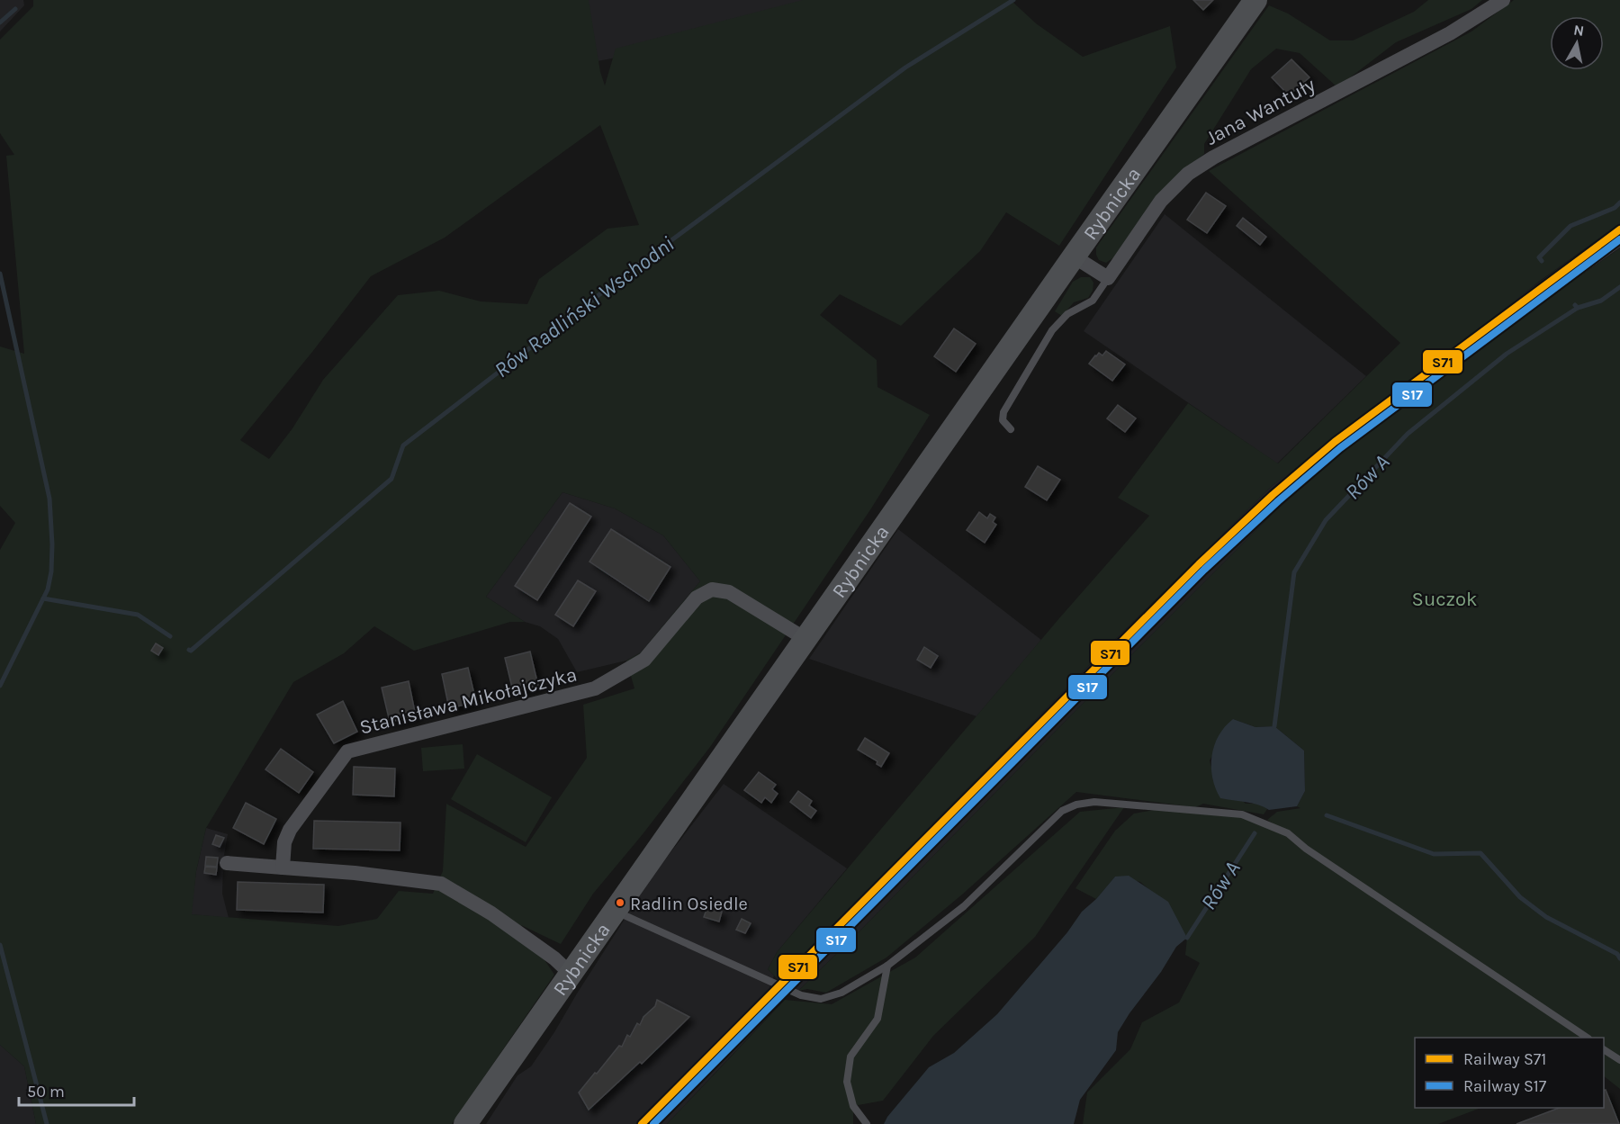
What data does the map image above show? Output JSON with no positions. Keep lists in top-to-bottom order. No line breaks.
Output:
{"streets":{"main road":["Rybnicka"],"street":["Jana Wantuły","Stanisława Mikołajczyka"]},"crossings":[["Rybnicka","Stanisława Mikołajczyka"]],"water":["Rów Radliński Wschodni","Rów A"],"parks":["Suczok"],"places":["Radlin Osiedle"],"lines":["rail line S71","rail line S17"],"legend":["Railway S71","Railway S17"],"scale_bar":"50 m","north":"top"}
